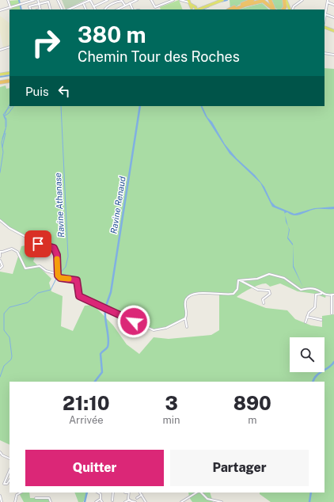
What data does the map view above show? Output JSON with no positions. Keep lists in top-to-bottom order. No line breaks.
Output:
{"water":["Ravine Athanase","Ravine Renaud"],"page":{"turn":["380 m","Chemin Tour des Roches"],"then":"Puis","eta":["21:10","Arrivée","3","min","890","m"],"buttons":["Quitter","Partager"]}}
